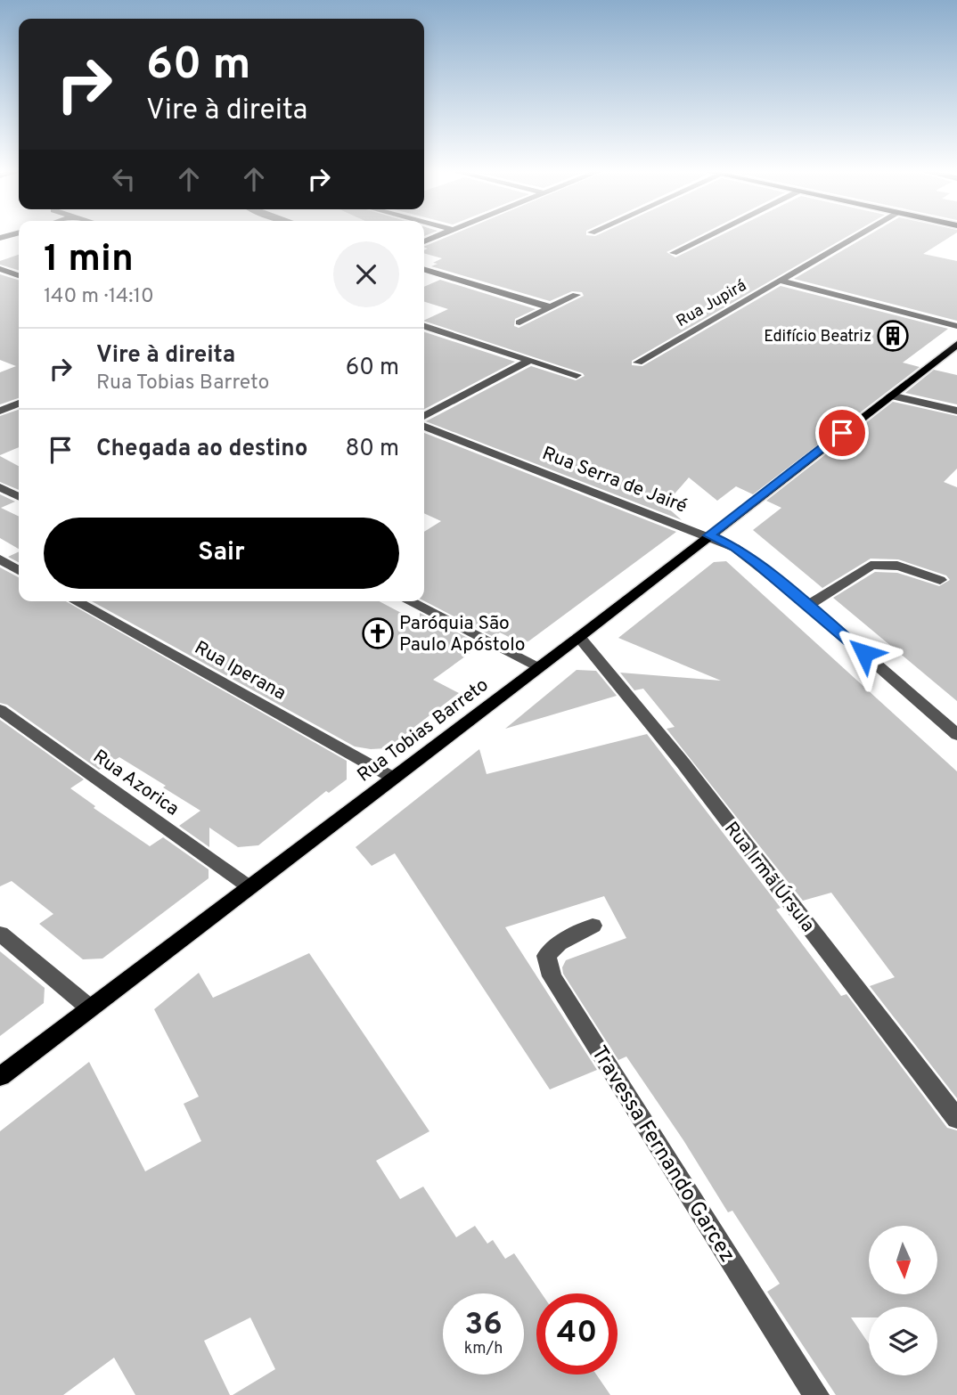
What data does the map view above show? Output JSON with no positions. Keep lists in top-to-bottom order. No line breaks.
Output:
{"streets":{"main road":["Rua Tobias Barreto"],"street":["Rua Jupirá","Rua Serra de Jairé","Rua Iperana","Rua Azorica","Rua Irmã Úrsula","Travessa Fernando Garcez"]},"crossings":[["Rua Serra de Jairé","Rua Tobias Barreto"],["Rua Iperana","Rua Tobias Barreto"],["Rua Tobias Barreto","Rua Azorica"],["Rua Tobias Barreto","Rua Irmã Úrsula"]],"places":{"building":["Edifício Beatriz"],"church":["Paróquia São Paulo Apóstolo"]},"north":"bottom","page":{"turn":["60 m","Vire à direita"],"heading":["1 min","140 m · 14:10"],"list":[{"name":"Vire à direita","note":"Rua Tobias Barreto","value":"60 m"},{"name":"Chegada ao destino","value":"80 m"}],"buttons":"Sair","speed":"36 km/h","limit":"40"}}
